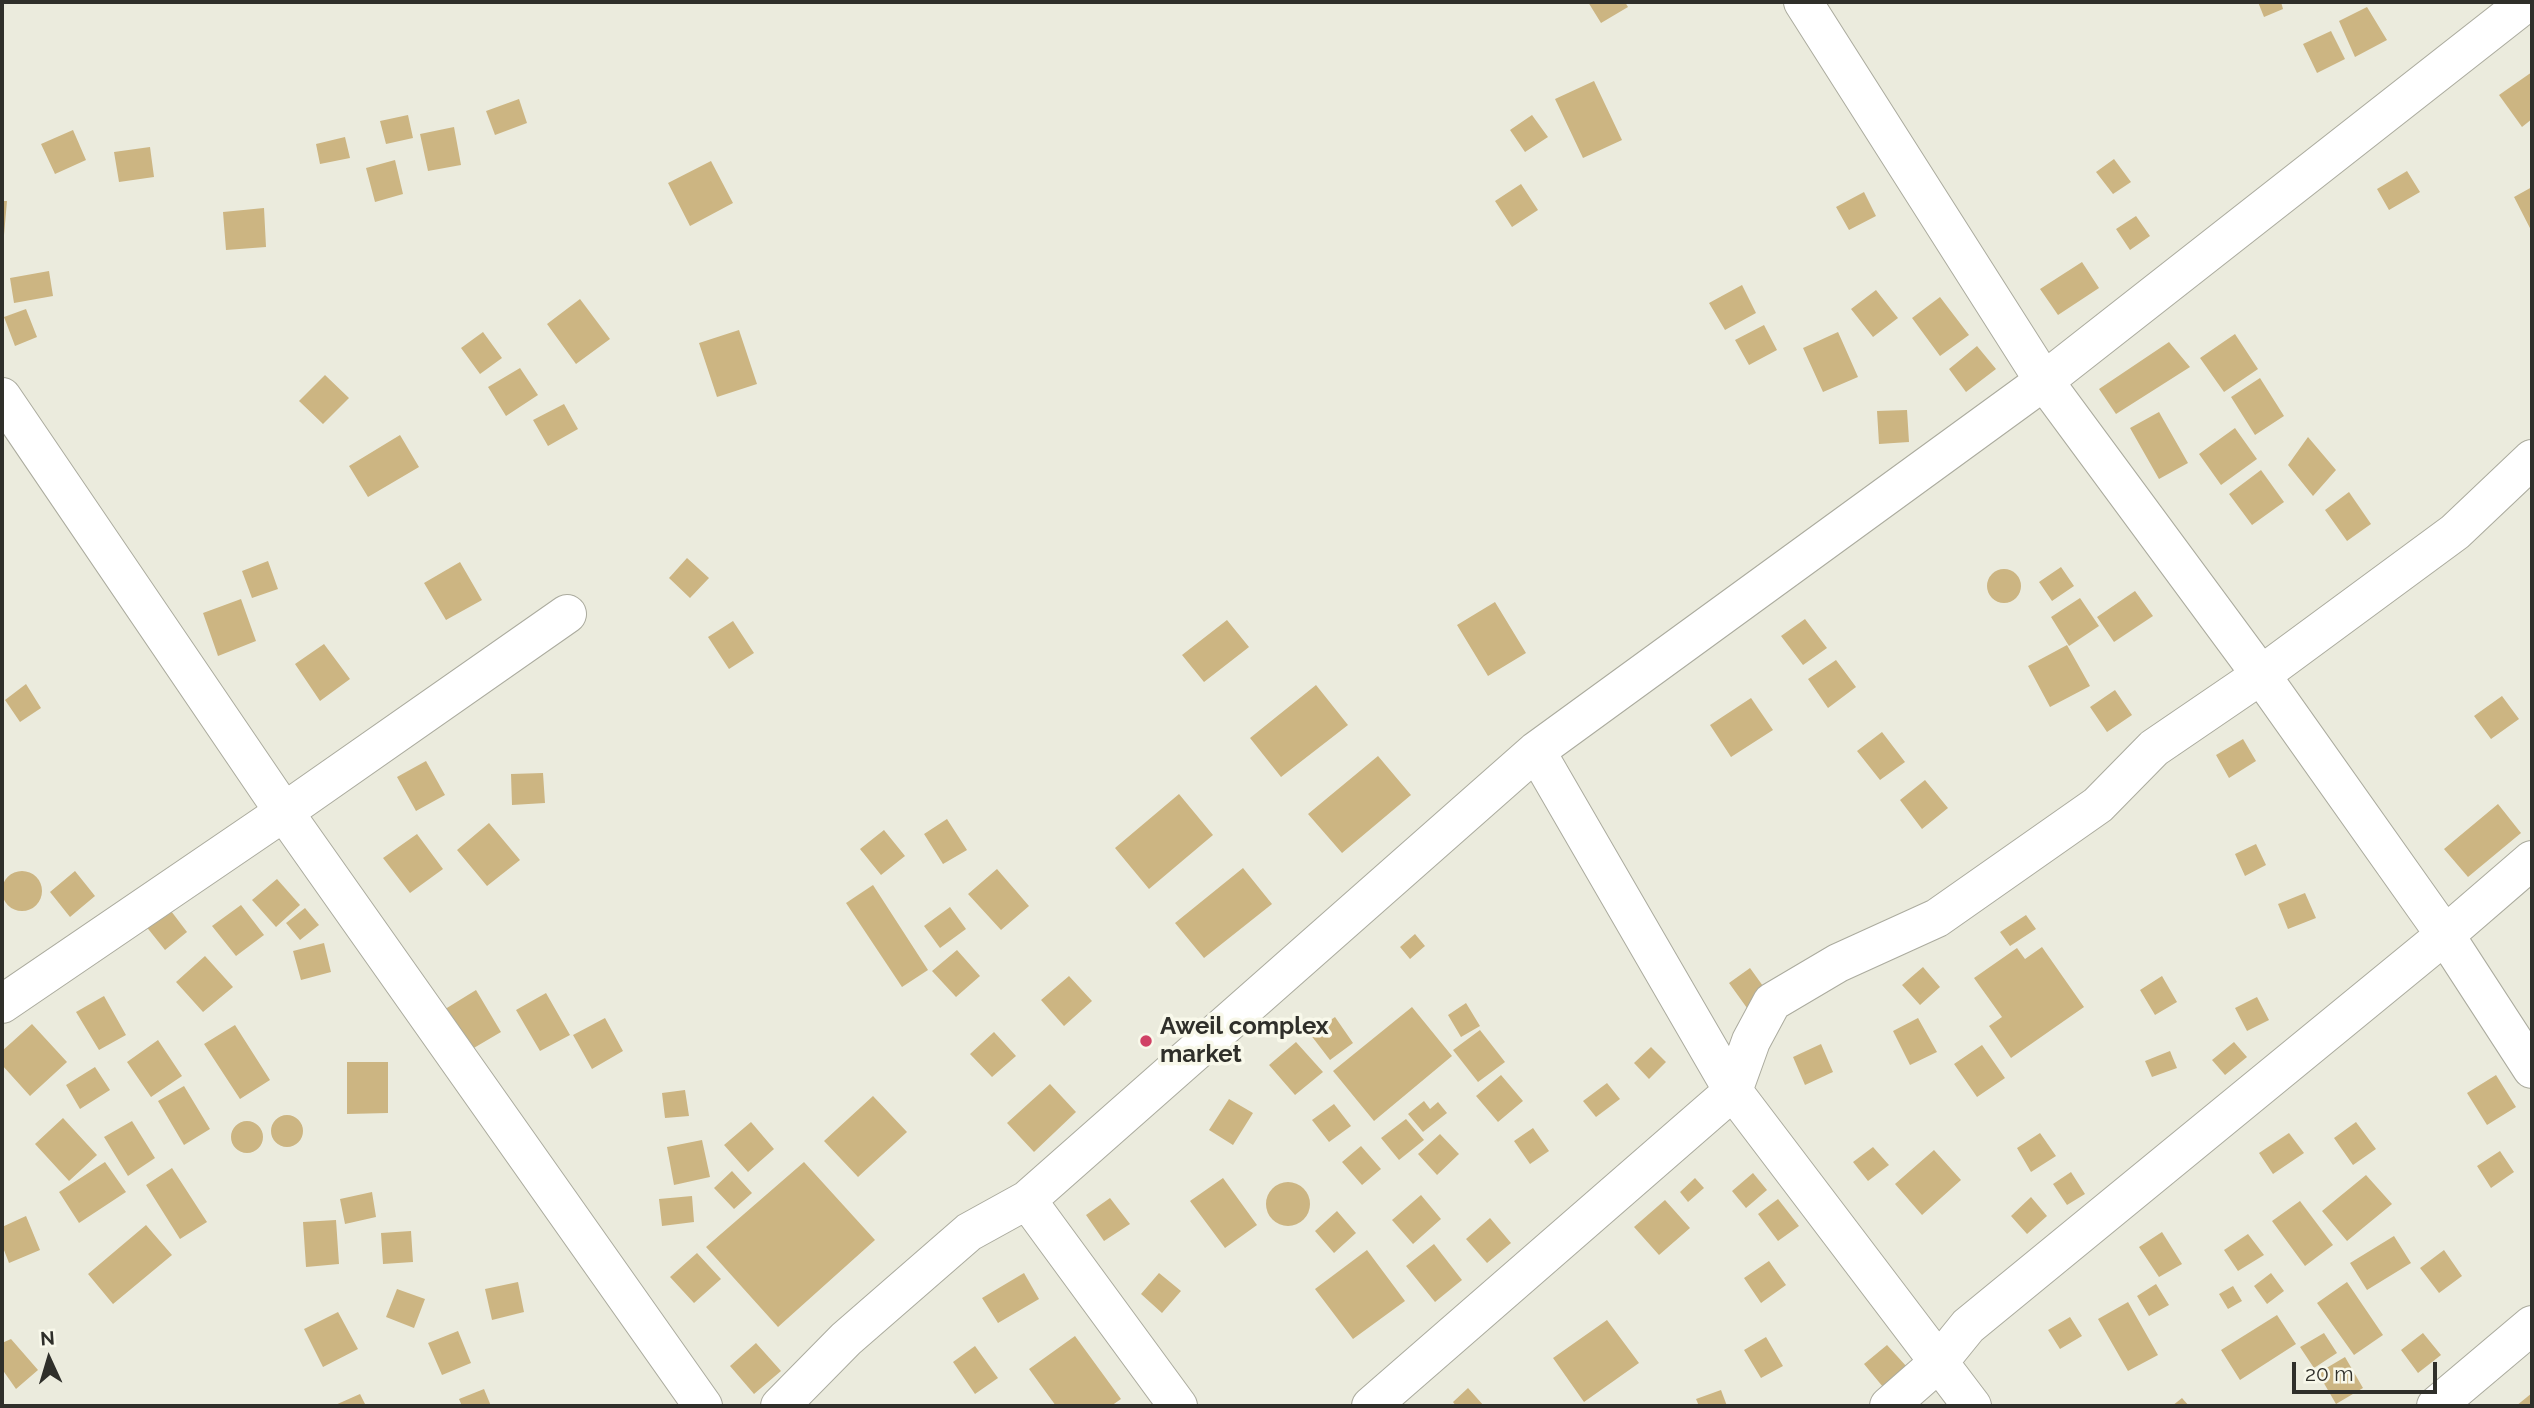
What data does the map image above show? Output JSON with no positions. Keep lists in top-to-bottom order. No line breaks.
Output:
{"places":["Aweil complex market"],"scale_bar":"20 m","north":"top"}
